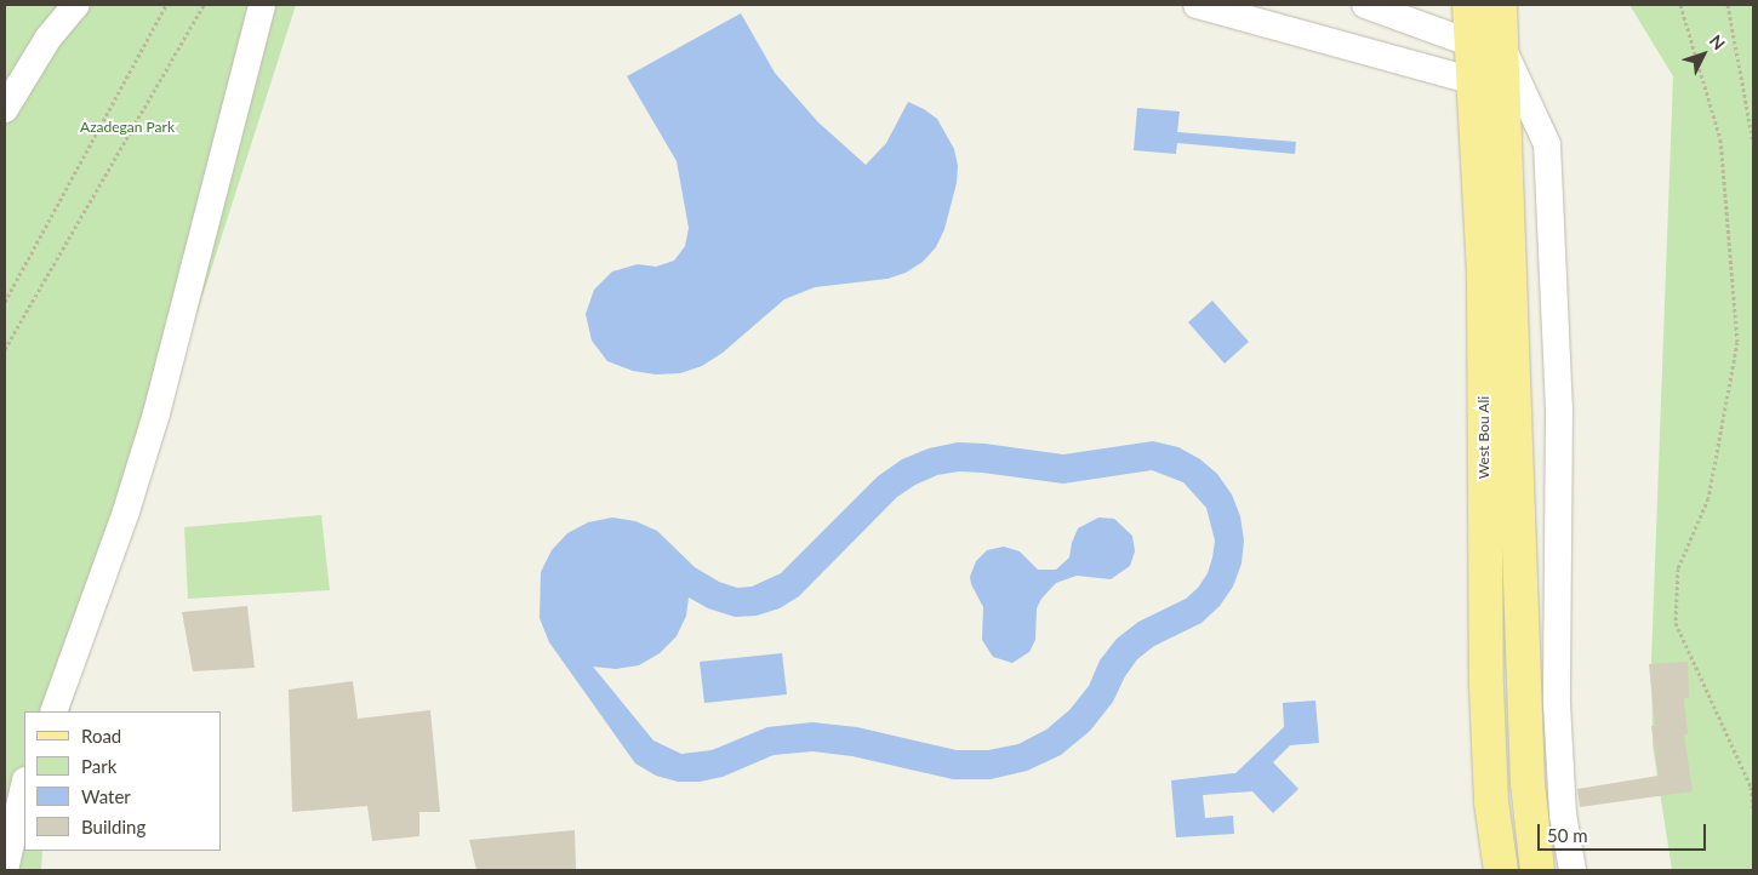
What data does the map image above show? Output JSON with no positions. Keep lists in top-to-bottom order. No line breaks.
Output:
{"streets":{"main road":["West Bou Ali"]},"parks":["Azadegan Park"],"legend":["Road","Park","Water","Building"],"scale_bar":"50 m","north":"top right"}
